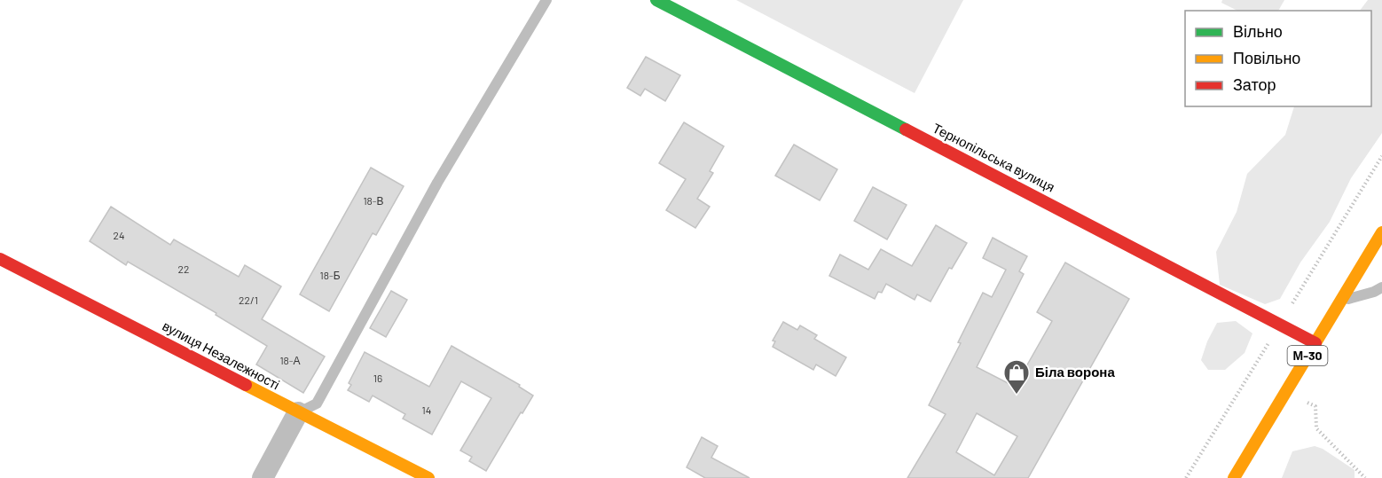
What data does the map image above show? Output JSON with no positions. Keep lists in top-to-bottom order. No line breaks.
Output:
{"streets":{"main road":["Тернопільська вулиця","вулиця Незалежності","М-30"]},"crossings":[["Тернопільська вулиця","М-30"]],"places":{"shop":["Біла ворона"]},"house_numbers":["18-В","24","22","18-Б","22/1","18-А","16","14"],"legend":["Вільно","Повільно","Затор"]}
